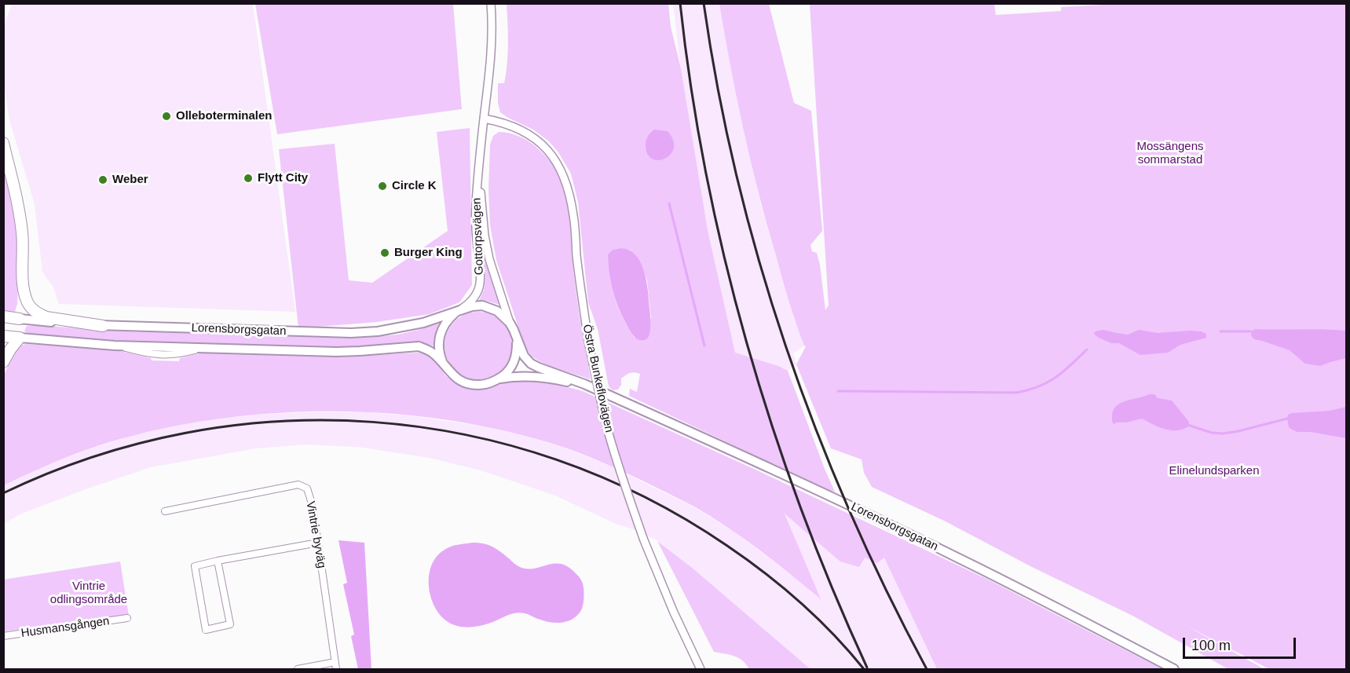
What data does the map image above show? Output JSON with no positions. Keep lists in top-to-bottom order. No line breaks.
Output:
{"streets":{"main road":["Lorensborgsgatan"],"street":["Gottorpsvägen","Östra Bunkeflovägen","Vintrie byväg","Husmansgången"]},"crossings":[["Gottorpsvägen","Lorensborgsgatan"],["Gottorpsvägen","Östra Bunkeflovägen"]],"parks":["Mossängens sommarstad","Elinelundsparken","Vintrie odlingsområde"],"places":["Olleboterminalen","Flytt City","Weber","Circle K","Burger King"],"scale_bar":"100 m"}
